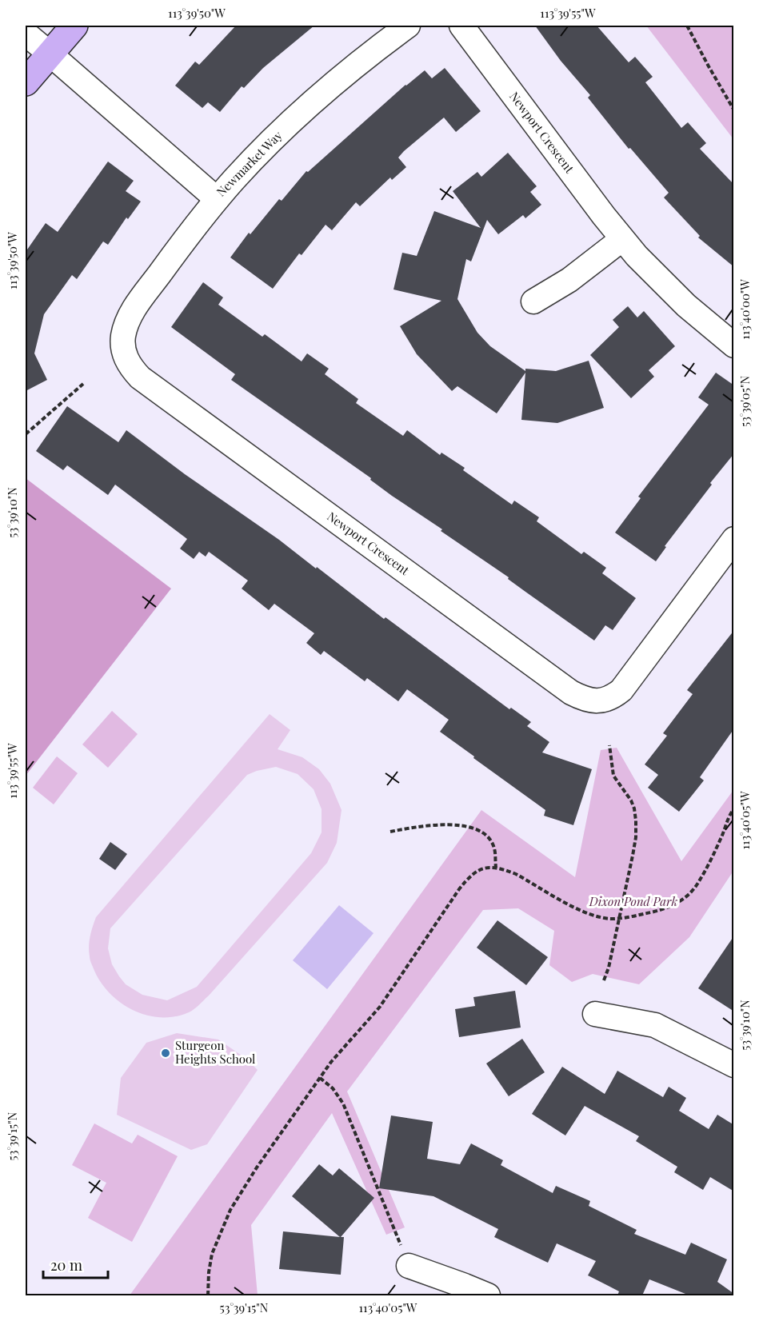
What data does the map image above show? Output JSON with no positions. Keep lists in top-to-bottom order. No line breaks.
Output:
{"streets":{"street":["Newport Crescent","Newmarket Way"]},"crossings":[["Newport Crescent","Newmarket Way"]],"parks":["Dixon Pond Park"],"places":["Sturgeon Heights School"],"scale_bar":"20 m","coordinates":["113°39'50\"W","113°39'55\"W","113°40'00\"W","53°39'05\"N","53°39'10\"N","113°40'05\"W","53°39'15\"N"]}
